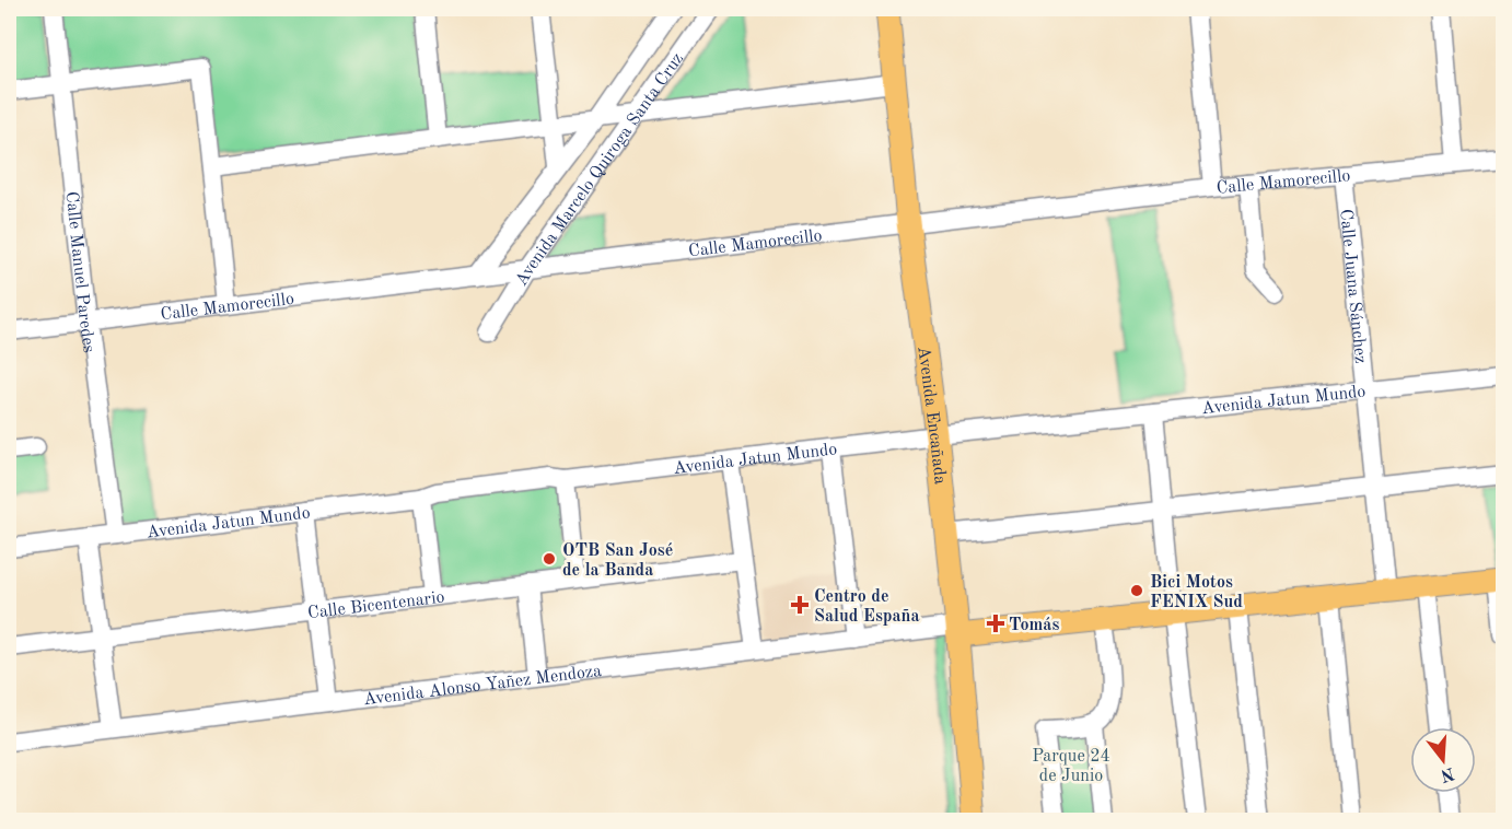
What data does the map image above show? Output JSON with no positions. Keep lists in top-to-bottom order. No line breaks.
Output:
{"streets":{"main road":["Avenida Encañada","Avenida Alonso Yañez Mendoza"],"street":["Avenida Marcelo Quiroga Santa Cruz","Calle Mamorecillo","Calle Manuel Paredes","Calle Juana Sánchez","Avenida Jatun Mundo","Calle Bicentenario"]},"crossings":[["Avenida Marcelo Quiroga Santa Cruz","Calle Mamorecillo"],["Calle Mamorecillo","Calle Manuel Paredes"],["Calle Mamorecillo","Calle Juana Sánchez"],["Calle Mamorecillo","Avenida Encañada"],["Calle Manuel Paredes","Avenida Jatun Mundo"],["Calle Juana Sánchez","Avenida Jatun Mundo"],["Calle Juana Sánchez","Avenida Alonso Yañez Mendoza"],["Avenida Jatun Mundo","Avenida Encañada"],["Avenida Encañada","Avenida Alonso Yañez Mendoza"]],"parks":["Parque 24 de Junio"],"places":{"other":["OTB San José de la Banda","Bici Motos FENIX Sud"],"health":["Centro de Salud España","Tomás"]},"north":"bottom"}
